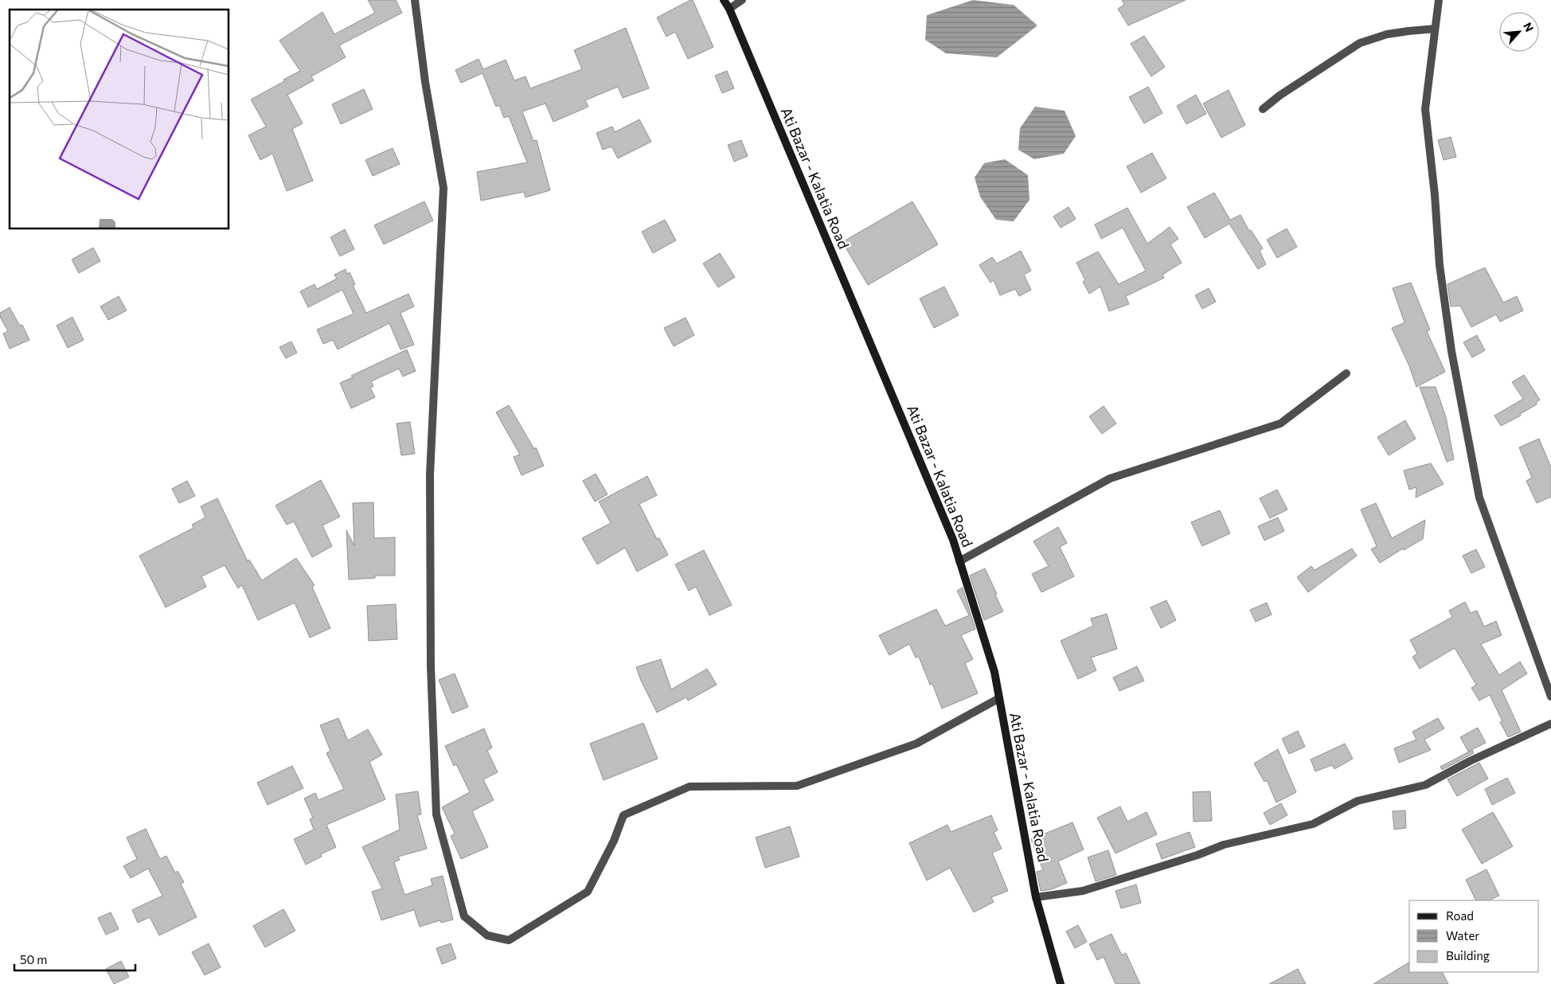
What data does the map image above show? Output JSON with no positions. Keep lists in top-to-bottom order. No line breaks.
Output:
{"streets":{"main road":["Ati Bazar - Kalatia Road"]},"legend":["Road","Water","Building"],"scale_bar":"50 m","north":"top right"}
